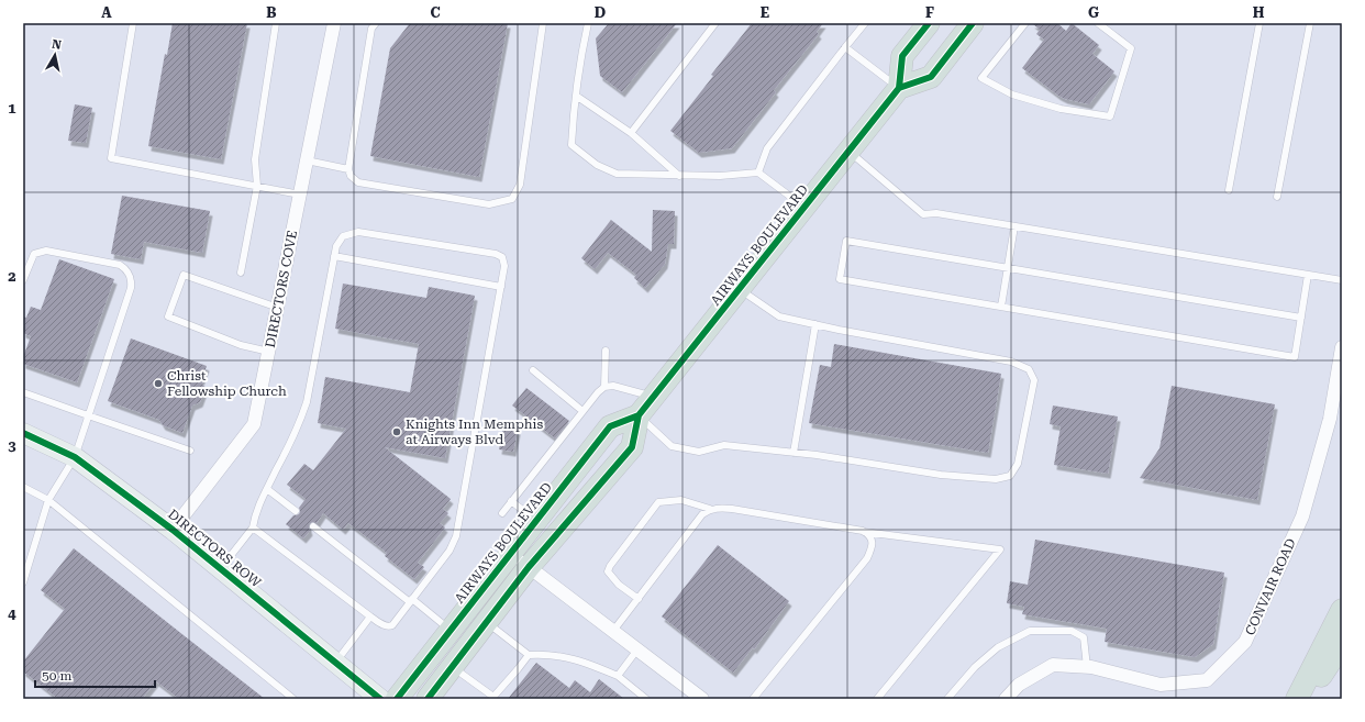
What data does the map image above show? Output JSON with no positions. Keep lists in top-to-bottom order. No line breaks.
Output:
{"streets":{"main road":["AIRWAYS BOULEVARD"],"street":["DIRECTORS COVE","DIRECTORS ROW","CONVAIR ROAD"]},"crossings":[["DIRECTORS COVE","DIRECTORS ROW"]],"places":["Christ Fellowship Church","Knights Inn Memphis at Airways Blvd"],"scale_bar":"50 m","north":"top","grid":{"columns":["A","B","C","D","E","F","G","H"],"rows":["1","2","3","4"]}}
